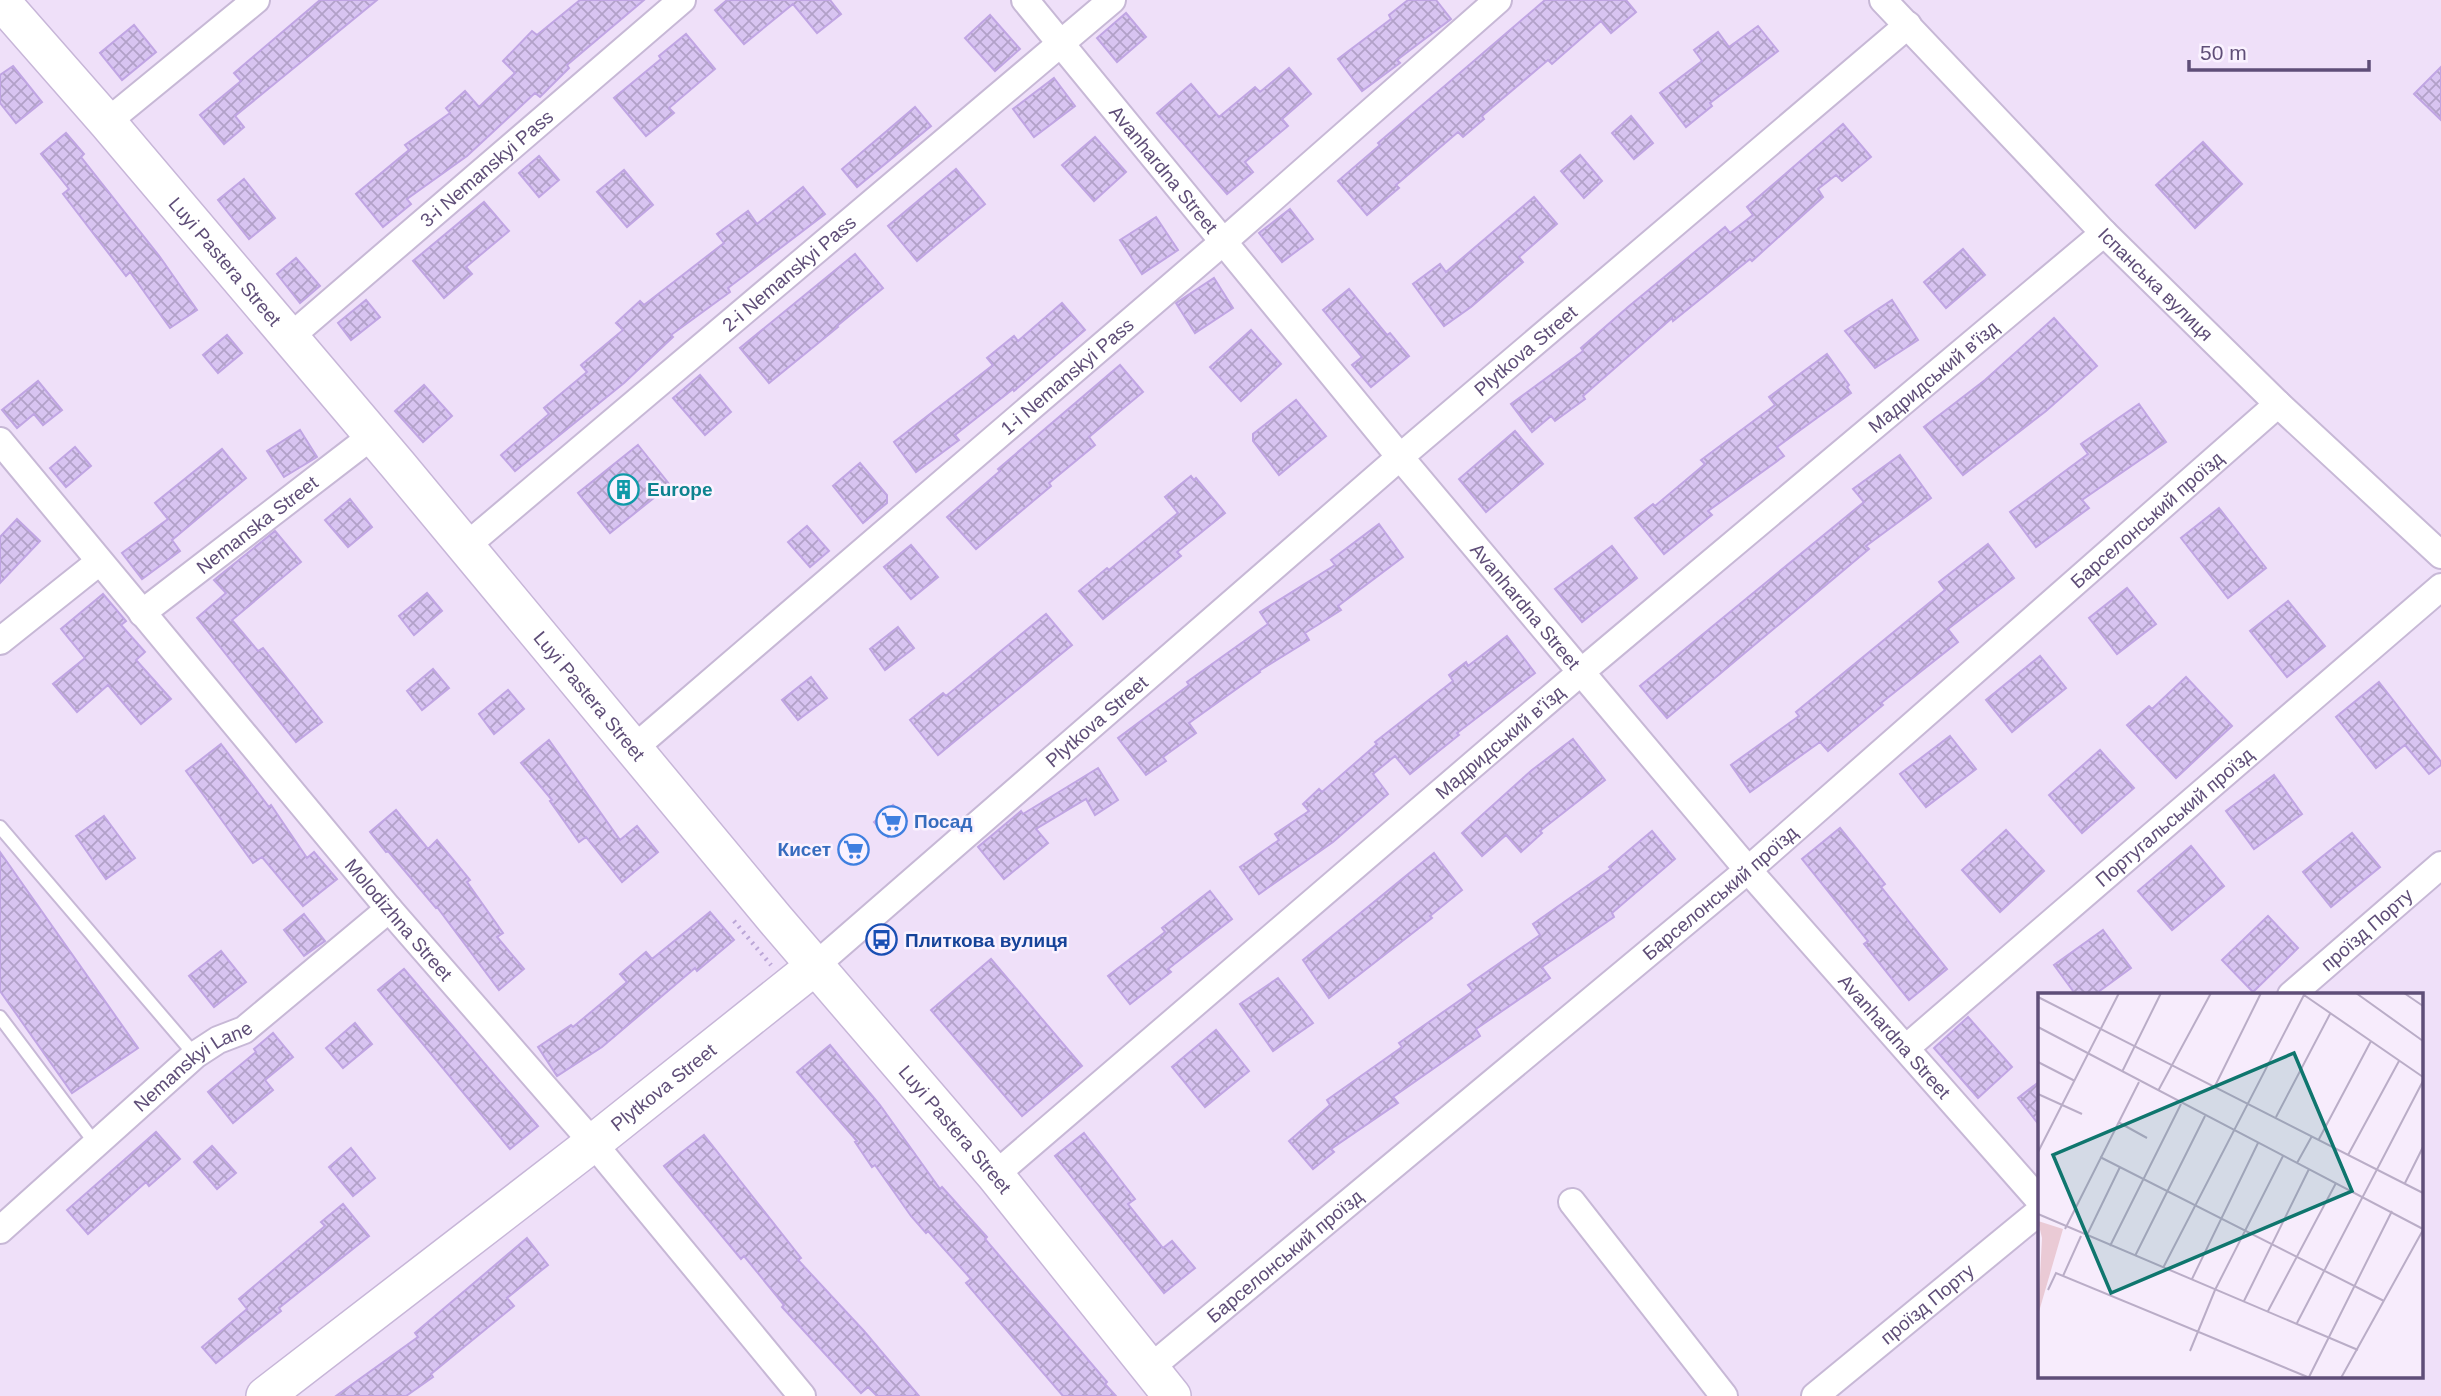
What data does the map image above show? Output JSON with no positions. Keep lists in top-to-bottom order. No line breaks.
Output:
{"streets":{"street":["3-i Nemanskyi Pass","Avanhardna Street","Luyi Pastera Street","2-i Nemanskyi Pass","Іспанська вулиця","Plytkova Street","1-i Nemanskyi Pass","Мадридський в'їзд","Барселонський проїзд","Nemanska Street","Португальський проїзд","Molodizhna Street","проїзд Порту","Nemanskyi Lane"]},"crossings":[["3-i Nemanskyi Pass","Luyi Pastera Street"],["Avanhardna Street","2-i Nemanskyi Pass"],["Avanhardna Street","Plytkova Street"],["Avanhardna Street","1-i Nemanskyi Pass"],["Avanhardna Street","Мадридський в'їзд"],["Avanhardna Street","Барселонський проїзд"],["Avanhardna Street","Португальський проїзд"],["Luyi Pastera Street","2-i Nemanskyi Pass"],["Luyi Pastera Street","Plytkova Street"],["Luyi Pastera Street","1-i Nemanskyi Pass"],["Luyi Pastera Street","Мадридський в'їзд"],["Luyi Pastera Street","Барселонський проїзд"],["Luyi Pastera Street","Nemanska Street"],["Іспанська вулиця","Plytkova Street"],["Іспанська вулиця","Мадридський в'їзд"],["Іспанська вулиця","Барселонський проїзд"],["Plytkova Street","Molodizhna Street"],["Nemanska Street","Molodizhna Street"],["Molodizhna Street","Nemanskyi Lane"]],"places":{"building":["Europe"],"supermarket":["Посад","Кисет"],"bus stop":["Плиткова вулиця"]},"scale_bar":"50 m"}
